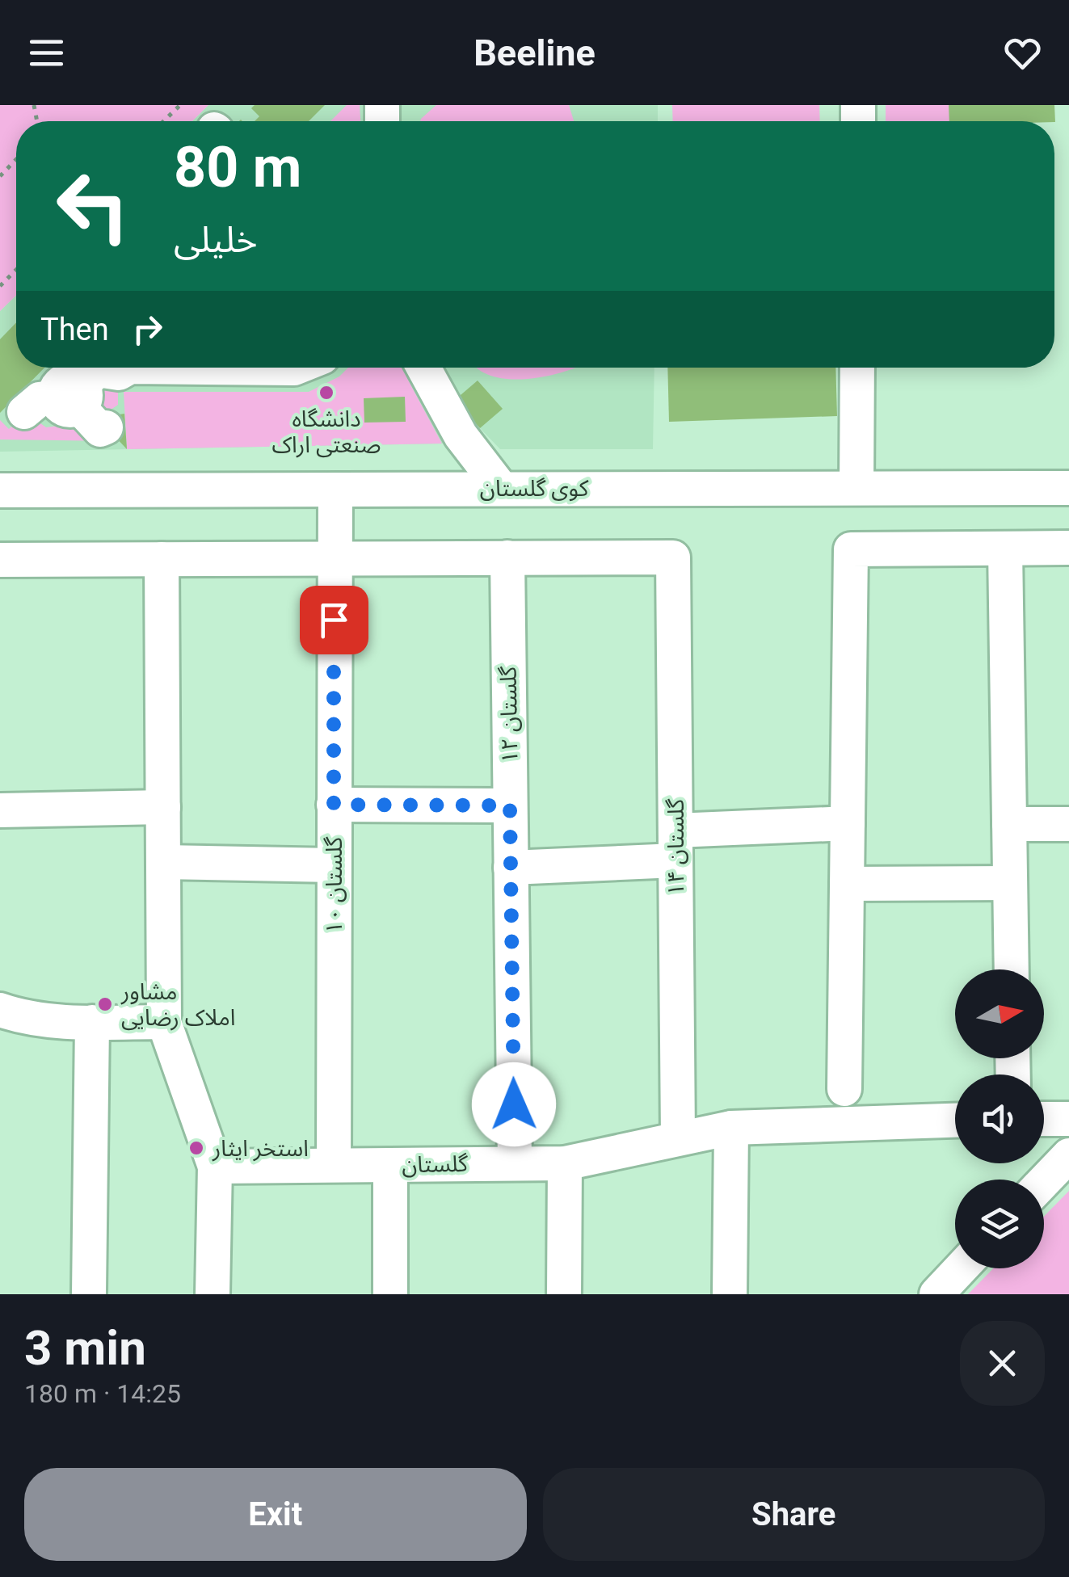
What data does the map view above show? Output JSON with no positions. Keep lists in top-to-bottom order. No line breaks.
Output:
{"streets":{"street":["کوی گلستان","گلستان ۱۲","گلستان ۱۴","گلستان ۱۰","گلستان"]},"crossings":[["کوی گلستان","گلستان ۱۰"],["گلستان ۱۲","گلستان ۱۴"],["گلستان ۱۲","گلستان"],["گلستان ۱۴","گلستان"],["گلستان ۱۰","گلستان"]],"places":["دانشگاه صنعتی اراک","مشاور املاک رضایی","استخر ایثار"],"north":"right","page":{"header":"Beeline","turn":["80 m","خلیلی"],"then":"Then","heading":["3 min","180 m · 14:25"],"buttons":["Exit","Share"]}}
